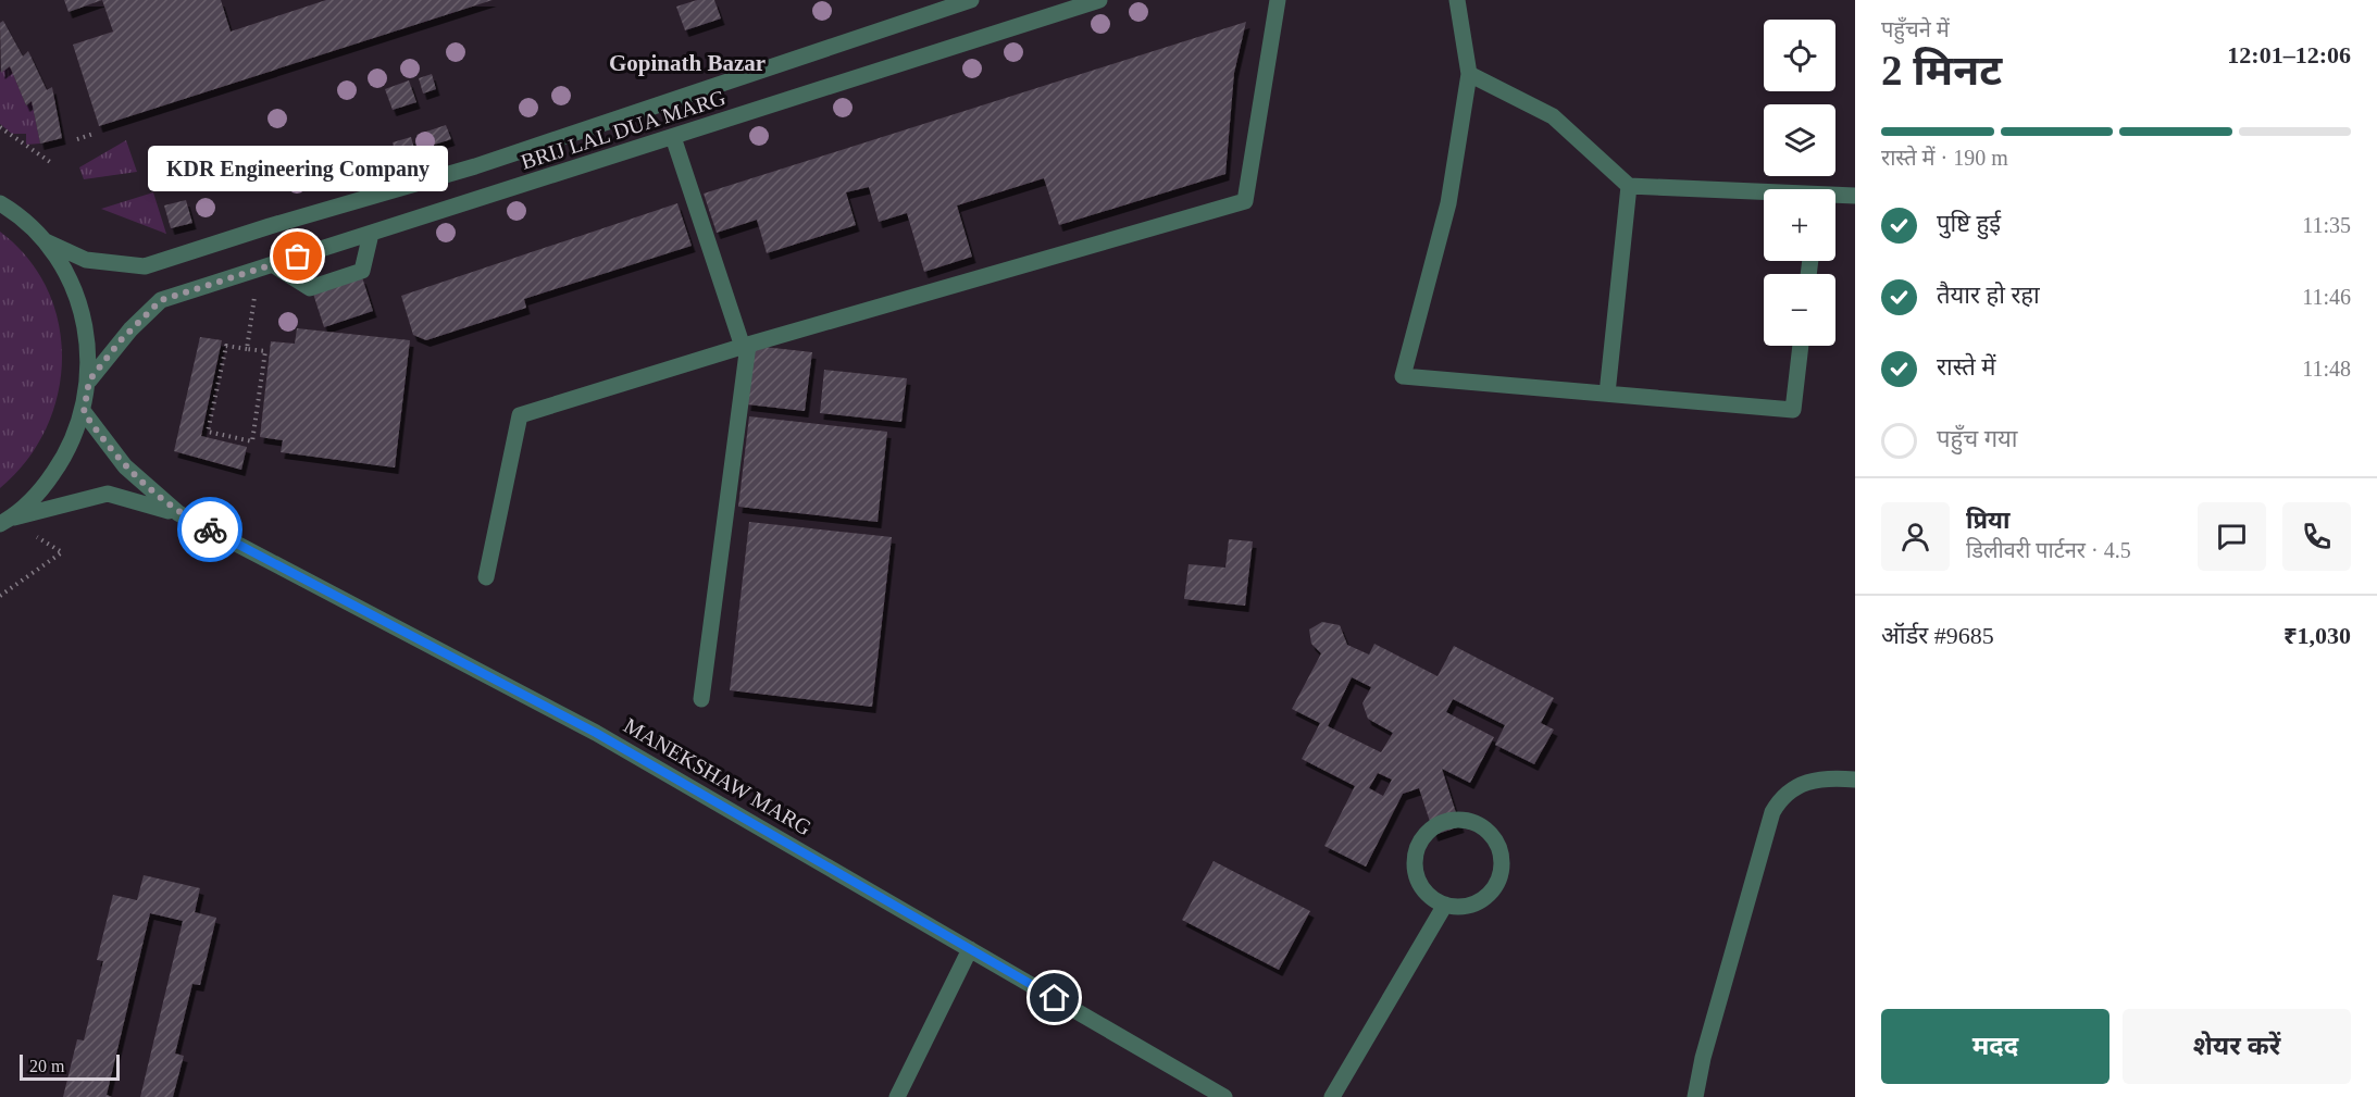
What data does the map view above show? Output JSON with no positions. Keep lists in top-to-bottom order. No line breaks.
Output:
{"streets":{"street":["BRIJ LAL DUA MARG","MANEKSHAW MARG"]},"districts":["Gopinath Bazar"],"places":["KDR Engineering Company"],"scale_bar":"20 m","page":{"heading":["2 मिनट","पहुँचने में","12:01–12:06"],"panel":["प्रिया","डिलीवरी पार्टनर · 4.5","ऑर्डर #9685","₹1,030"],"map_buttons":["+","−"],"bar":"रास्ते में · 190 m","bubble":"KDR Engineering Company","list":[["पुष्टि हुई","11:35"],["तैयार हो रहा","11:46"],["रास्ते में","11:48"],"पहुँच गया"],"buttons":["मदद","शेयर करें"],"scale":"20 m"}}
